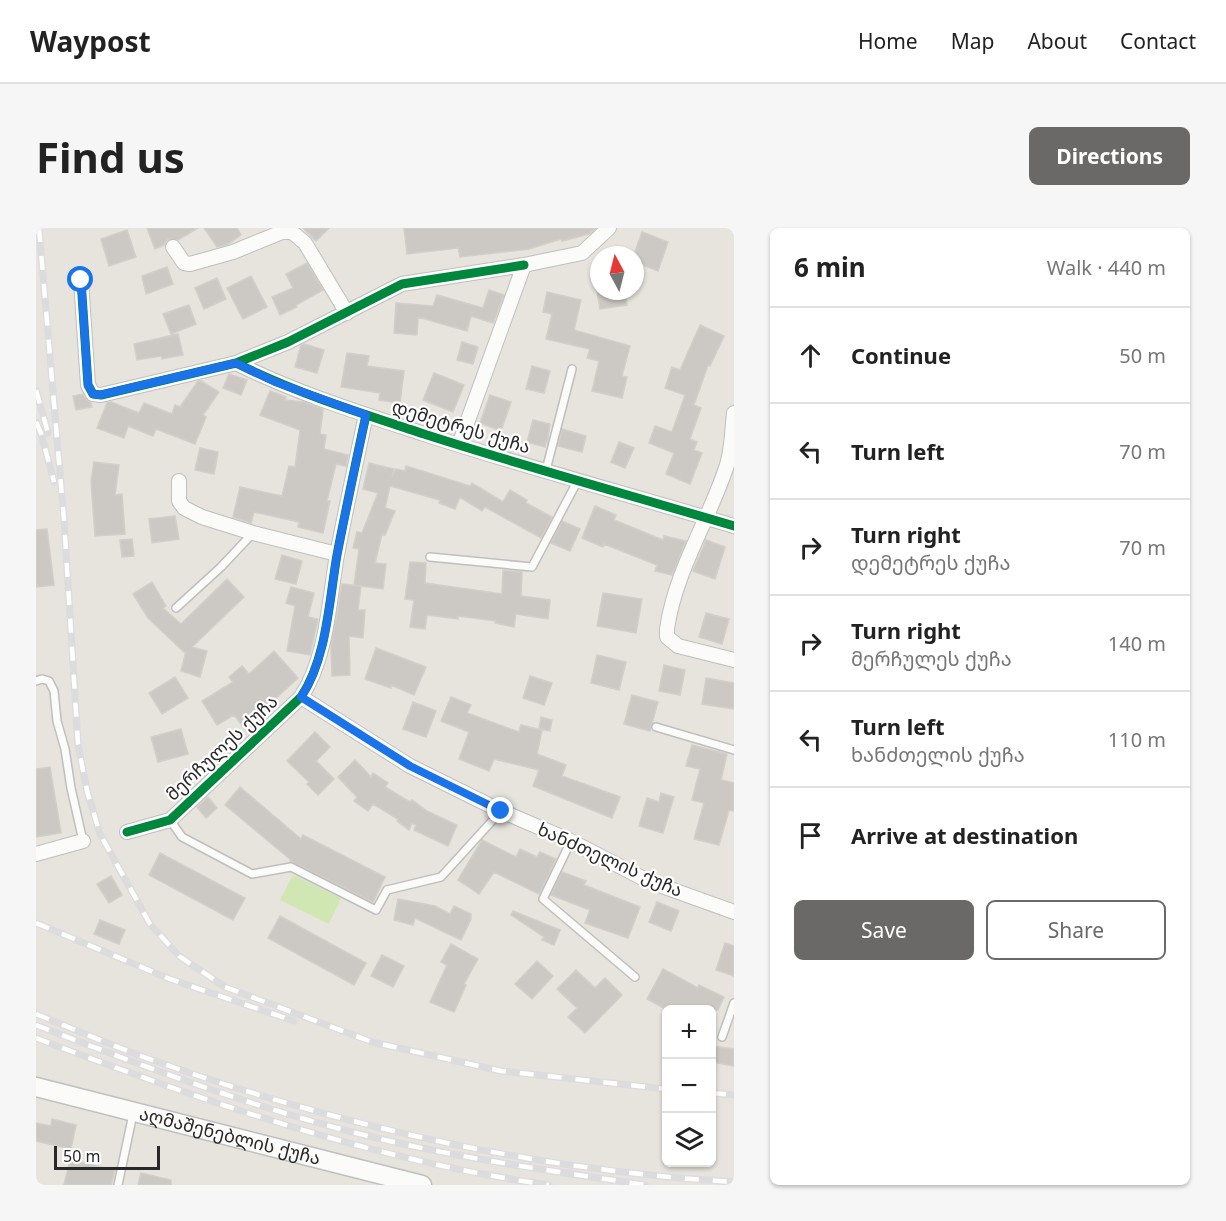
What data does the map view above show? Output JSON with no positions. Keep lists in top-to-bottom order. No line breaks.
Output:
{"streets":{"main road":["აღმაშენებლის ქუჩა"],"street":["დემეტრეს ქუჩა","მერჩულეს ქუჩა","ხანძთელის ქუჩა"]},"crossings":[["დემეტრეს ქუჩა","მერჩულეს ქუჩა"],["მერჩულეს ქუჩა","ხანძთელის ქუჩა"]],"scale_bar":"50 m","north":"top","page":{"header":"Waypost","nav":["Home","Map","About","Contact"],"buttons":["Directions",["Save","Share"]],"title":"Find us","heading":["6 min","Walk · 440 m"],"list":[["Continue","50 m"],["Turn left","70 m"],["Turn right","დემეტრეს ქუჩა","70 m"],["Turn right","მერჩულეს ქუჩა","140 m"],["Turn left","ხანძთელის ქუჩა","110 m"],"Arrive at destination"],"map_buttons":["+","−"],"scale":"50 m"}}
